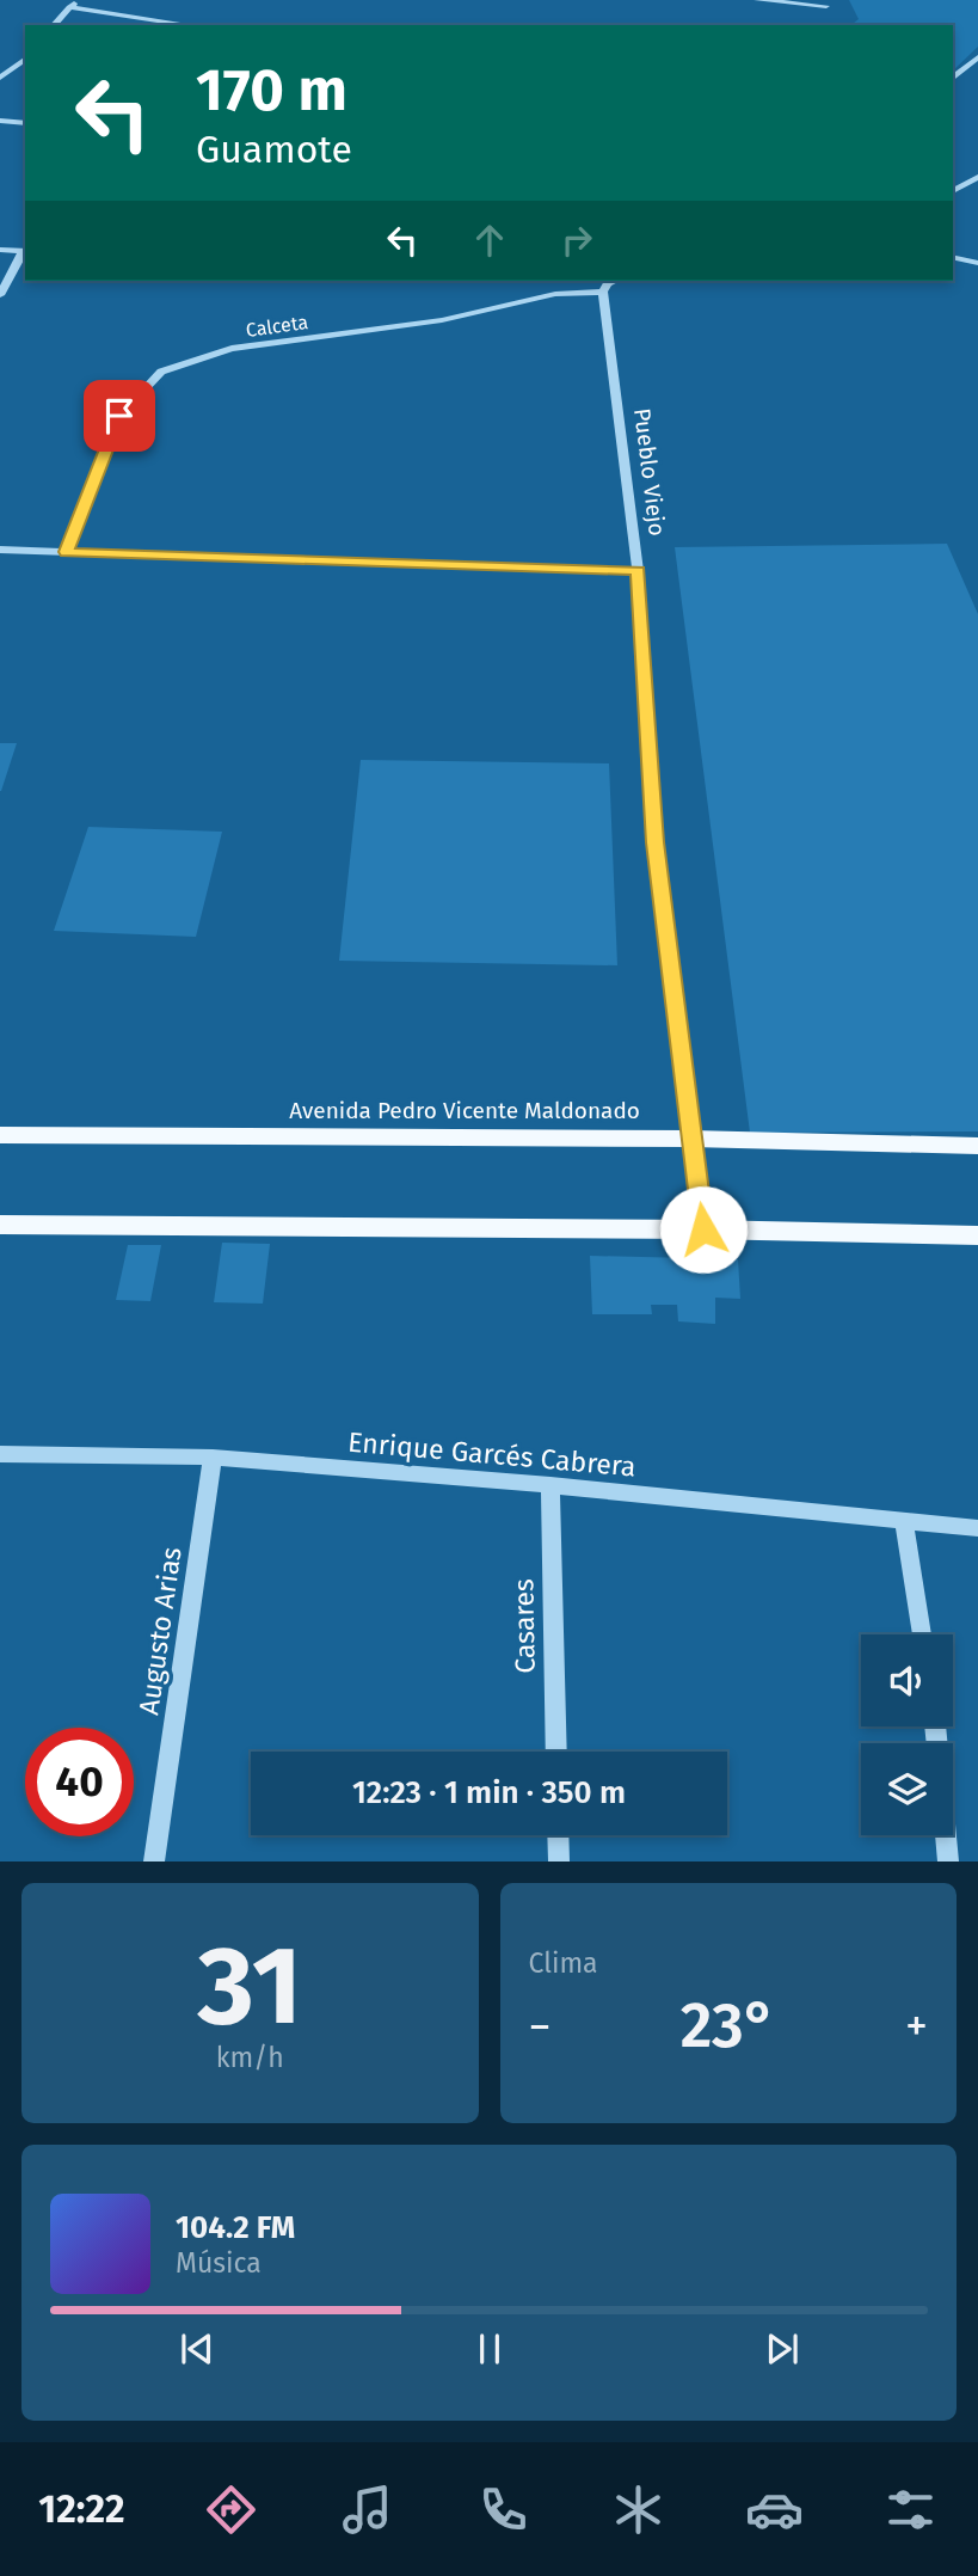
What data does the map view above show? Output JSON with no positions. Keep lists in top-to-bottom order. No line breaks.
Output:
{"streets":{"main road":["Avenida Pedro Vicente Maldonado"],"street":["Calceta","Pueblo Viejo","Enrique Garcés Cabrera","Casares","Augusto Arias"]},"crossings":[["Calceta","Pueblo Viejo"],["Pueblo Viejo","Avenida Pedro Vicente Maldonado"],["Enrique Garcés Cabrera","Casares"],["Enrique Garcés Cabrera","Augusto Arias"]],"page":{"turn":["170 m","Guamote"],"limit":"40","trip":"12:23 · 1 min · 350 m","tile":[["31","km/h"],"Clima"],"heat":["−","23°","+"],"song":["104.2 FM","Música"],"tabs":"12:22"}}
